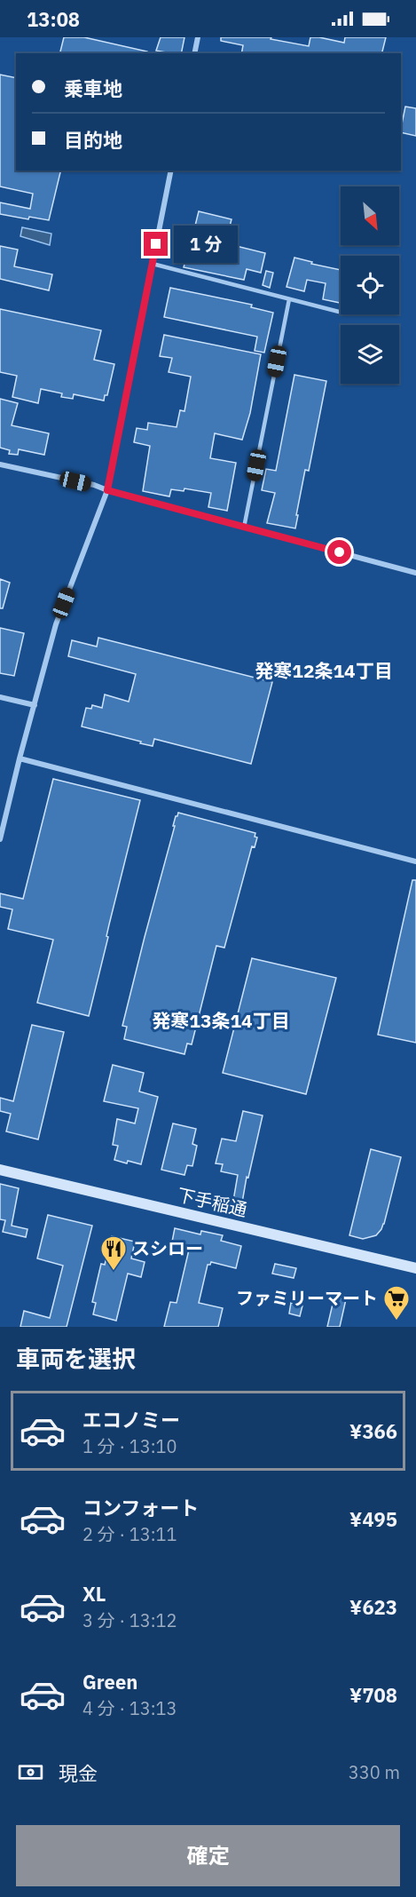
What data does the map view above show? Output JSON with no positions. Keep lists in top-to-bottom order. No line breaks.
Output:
{"streets":{"main road":["下手稲通"]},"districts":["発寒12条14丁目","発寒13条14丁目"],"places":{"restaurant":["スシロー"],"supermarket":["ファミリーマート"]},"north":"bottom right","page":{"status":"13:08","banner":["乗車地","目的地"],"bubble":"1 分","heading":"車両を選択","list":[{"name":"エコノミー","note":"1 分 · 13:10","value":"¥366"},{"name":"コンフォート","note":"2 分 · 13:11","value":"¥495"},{"name":"XL","note":"3 分 · 13:12","value":"¥623"},{"name":"Green","note":"4 分 · 13:13","value":"¥708"}],"pay":["現金","330 m"],"buttons":"確定"}}
